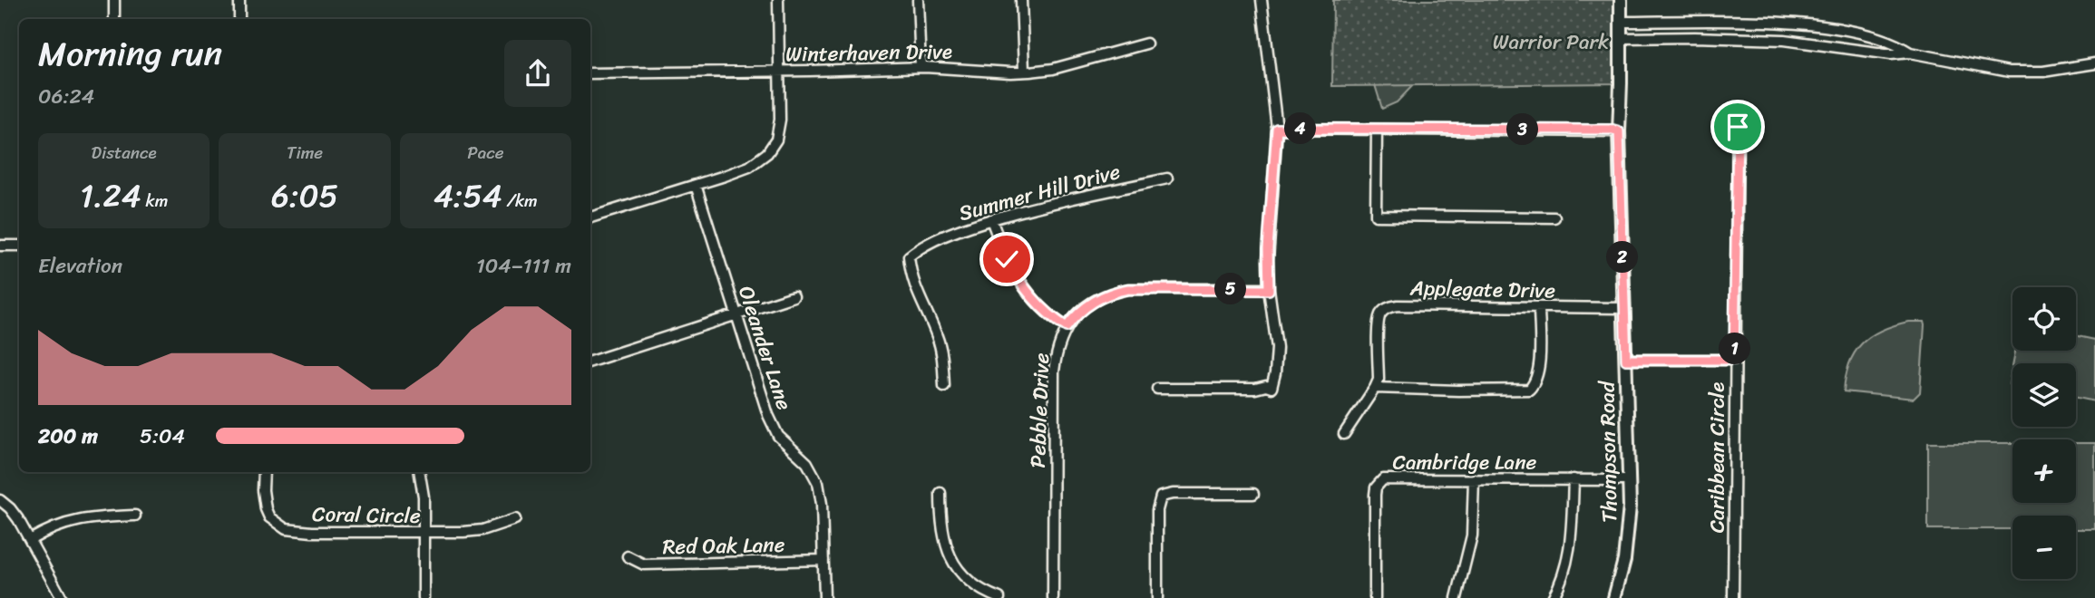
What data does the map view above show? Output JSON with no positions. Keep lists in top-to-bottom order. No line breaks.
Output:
{"streets":{"street":["Winterhaven Drive","Summer Hill Drive","Applegate Drive","Oleander Lane","Pebble Drive","Thompson Road","Caribbean Circle","Cambridge Lane","Coral Circle","Red Oak Lane"]},"crossings":[["Applegate Drive","Thompson Road"],["Oleander Lane","Red Oak Lane"],["Thompson Road","Cambridge Lane"]],"parks":["Warrior Park"],"page":{"heading":["Morning run","06:24"],"pins":["4","3","2","5","1"],"stats":[["Distance","1.24 km"],["Time","6:05"],["Pace","4:54 /km"]],"chart":["Elevation","104–111 m"],"map_buttons":["+","−"],"list":[{"name":"200 m","note":"5:04"}]}}
